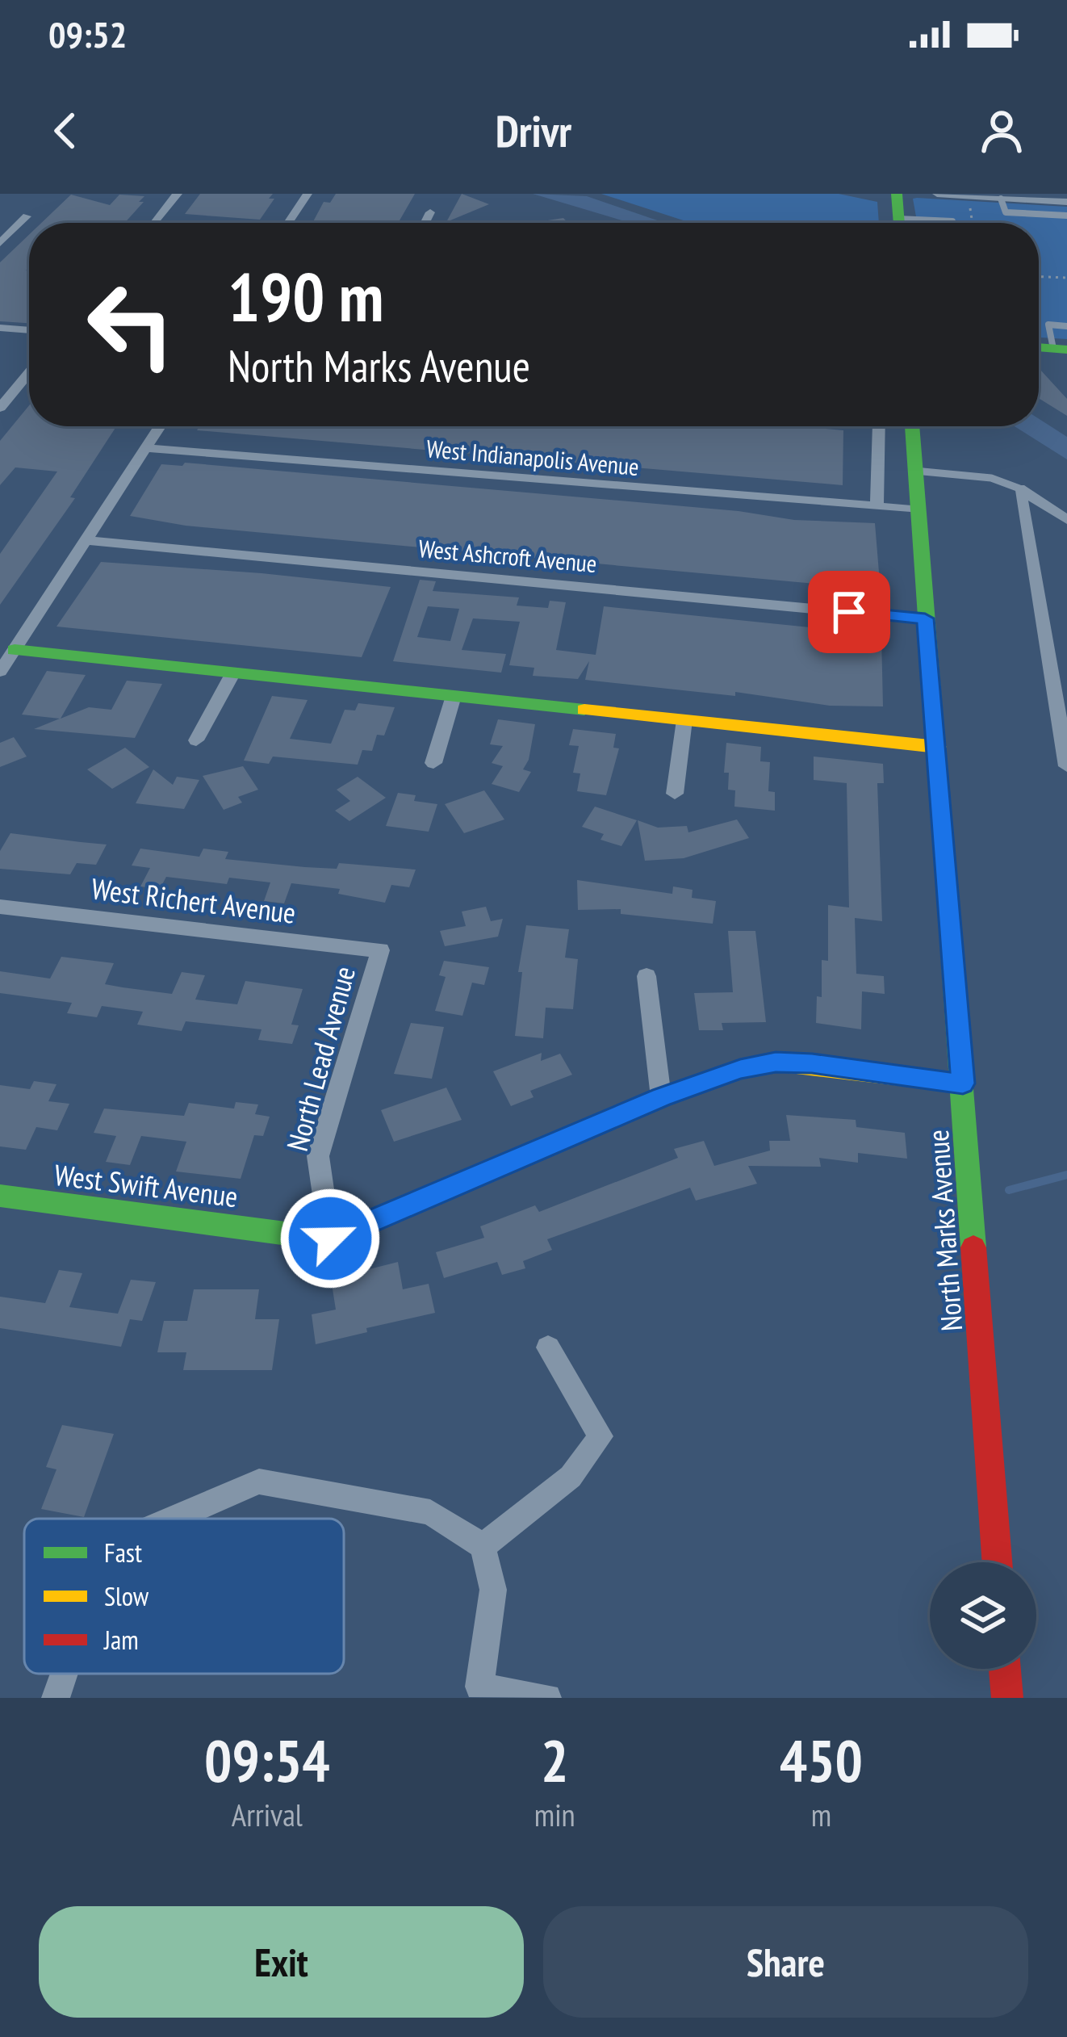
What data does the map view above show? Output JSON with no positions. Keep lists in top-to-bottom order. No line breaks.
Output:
{"streets":{"street":["West Indianapolis Avenue","West Ashcroft Avenue","West Richert Avenue","North Lead Avenue","West Swift Avenue","North Marks Avenue"]},"crossings":[["West Indianapolis Avenue","North Marks Avenue"],["West Ashcroft Avenue","North Marks Avenue"],["West Richert Avenue","North Lead Avenue"],["North Lead Avenue","West Swift Avenue"]],"legend":["Fast","Slow","Jam"],"page":{"status":"09:52","header":"Drivr","turn":["190 m","North Marks Avenue"],"eta":["09:54","Arrival","2","min","450","m"],"buttons":["Exit","Share"]}}
